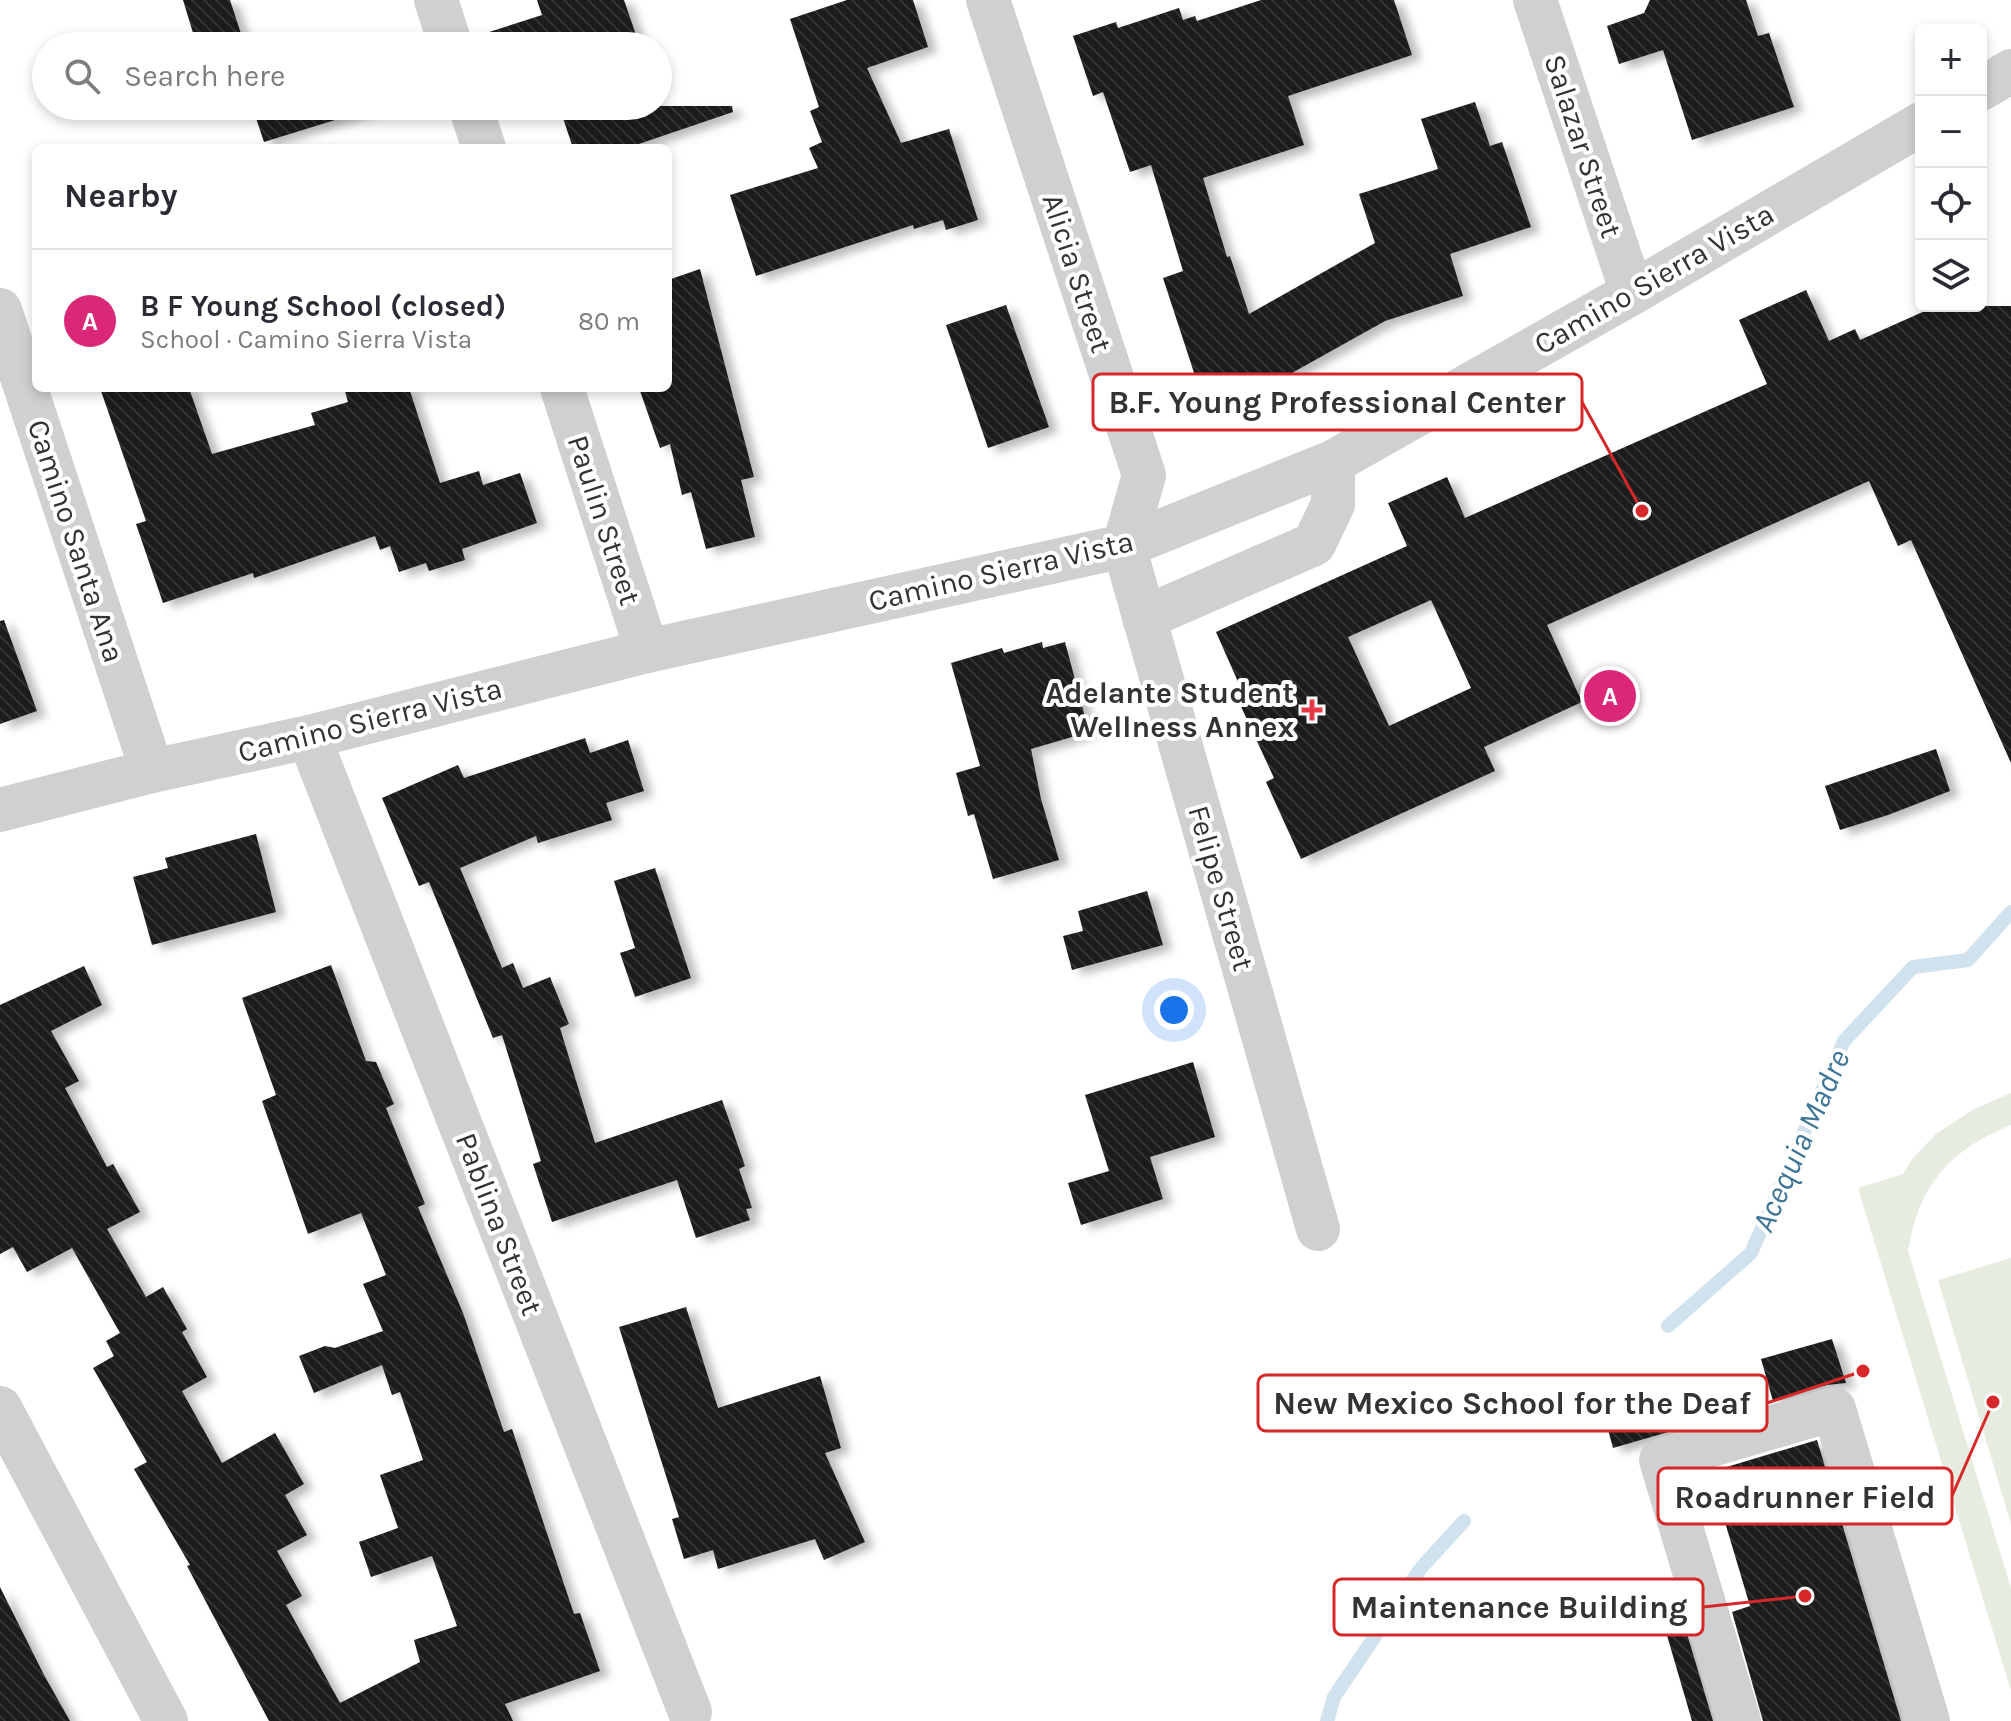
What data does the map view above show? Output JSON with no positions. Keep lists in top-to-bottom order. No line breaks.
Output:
{"streets":{"street":["Salazar Street","Alicia Street","Camino Sierra Vista","Paulin Street","Camino Santa Ana","Felipe Street","Pablina Street"]},"crossings":[["Salazar Street","Camino Sierra Vista"],["Alicia Street","Camino Sierra Vista"],["Alicia Street","Felipe Street"],["Camino Sierra Vista","Paulin Street"],["Camino Sierra Vista","Camino Santa Ana"],["Camino Sierra Vista","Felipe Street"],["Camino Sierra Vista","Pablina Street"]],"water":["Acequia Madre"],"places":{"other":["B.F. Young Professional Center","New Mexico School for the Deaf","Roadrunner Field","Maintenance Building"],"health":["Adelante Student Wellness Annex"]},"page":{"map_buttons":["+","−"],"search":"Search here","heading":"Nearby","list":[{"mark":"A","name":"B F Young School (closed)","note":"School · Camino Sierra Vista","value":"80 m"}],"pins":"A"}}
